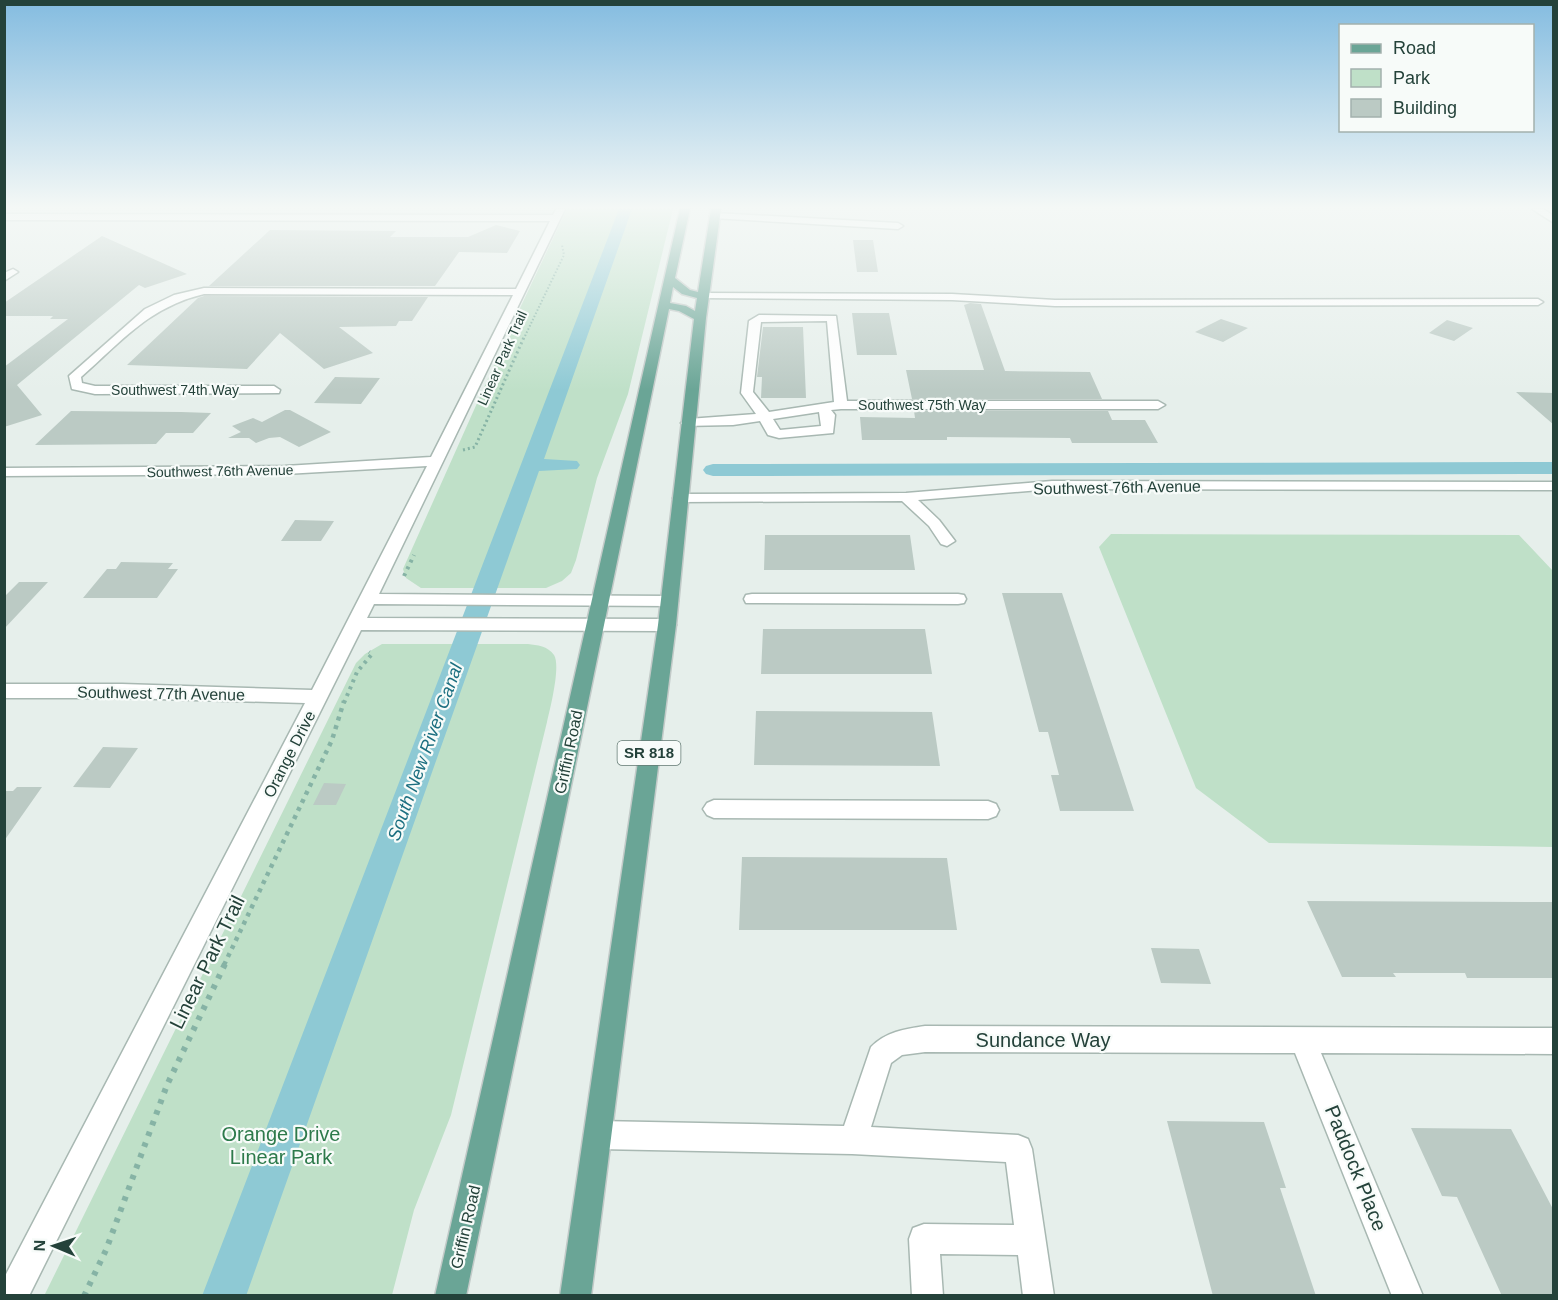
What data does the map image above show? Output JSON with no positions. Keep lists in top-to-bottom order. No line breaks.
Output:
{"streets":{"main road":["Griffin Road","SR 818"],"street":["Southwest 74th Way","Southwest 75th Way","Southwest 76th Avenue","Southwest 77th Avenue","Orange Drive","Sundance Way","Paddock Place"],"path":["Linear Park Trail"]},"crossings":[["Southwest 74th Way","Orange Drive"],["Southwest 75th Way","SR 818"],["Southwest 76th Avenue","SR 818"],["Southwest 76th Avenue","Orange Drive"],["Southwest 77th Avenue","Orange Drive"],["Sundance Way","Paddock Place"]],"water":["South New River Canal"],"parks":["Orange Drive Linear Park"],"legend":["Road","Park","Building"],"north":"left"}
